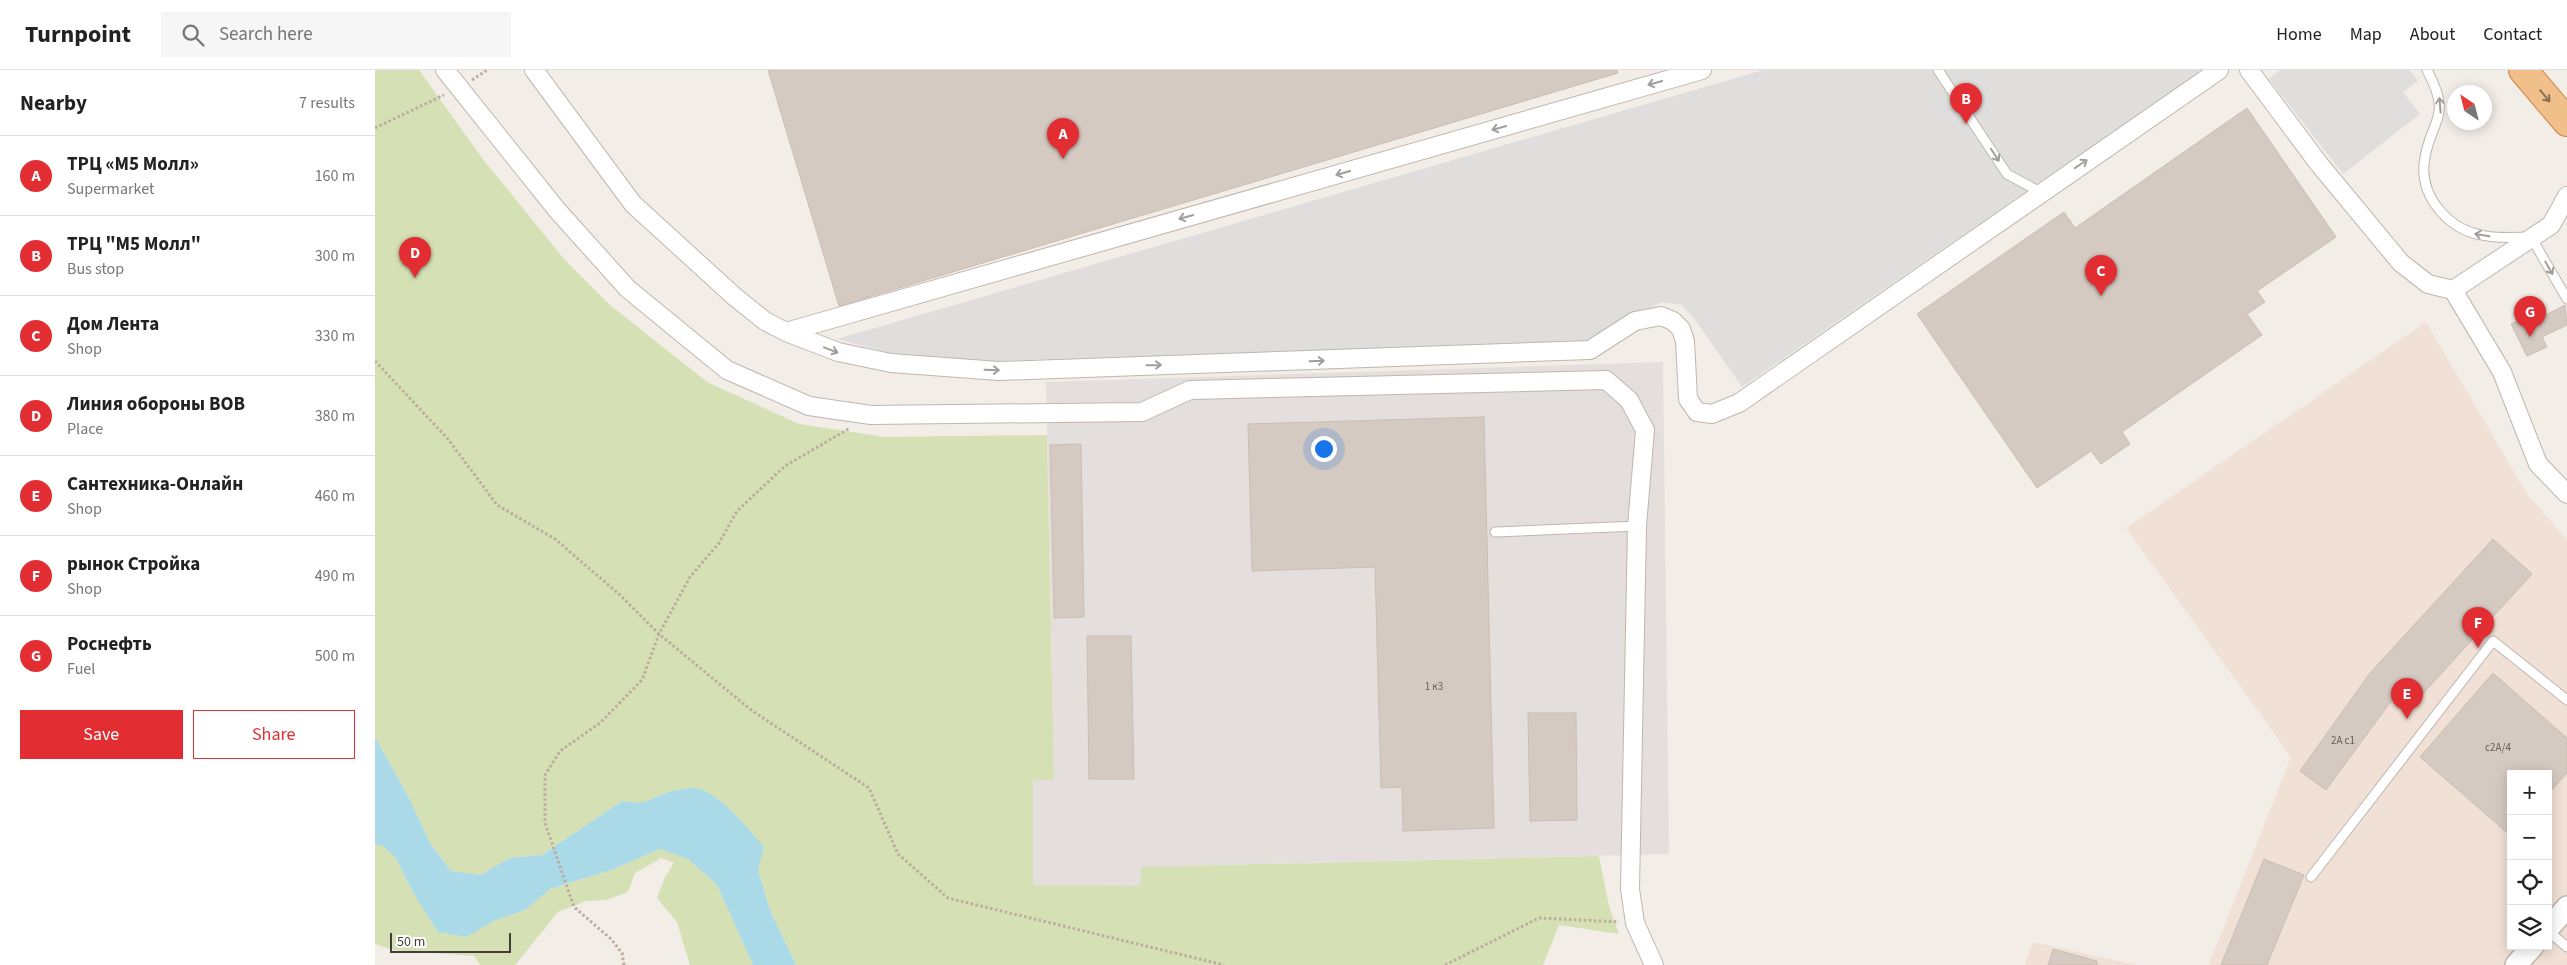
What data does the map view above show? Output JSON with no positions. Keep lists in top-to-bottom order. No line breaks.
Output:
{"house_numbers":["1 к3","2А с1","с2А/4"],"scale_bar":"50 m","north":"top left","page":{"header":"Turnpoint","search":"Search here","nav":["Home","Map","About","Contact"],"heading":["Nearby","7 results"],"pins":["B","A","D","C","G","F","E"],"list":[{"mark":"A","name":"ТРЦ «М5 Молл»","note":"Supermarket","value":"160 m"},{"mark":"B","name":"ТРЦ \"М5 Молл\"","note":"Bus stop","value":"300 m"},{"mark":"C","name":"Дом Лента","note":"Shop","value":"330 m"},{"mark":"D","name":"Линия обороны ВОВ","note":"Place","value":"380 m"},{"mark":"E","name":"Сантехника-Онлайн","note":"Shop","value":"460 m"},{"mark":"F","name":"рынок Стройка","note":"Shop","value":"490 m"},{"mark":"G","name":"Роснефть","note":"Fuel","value":"500 m"}],"buttons":["Save","Share"],"map_buttons":["+","−"],"scale":"50 m"}}
